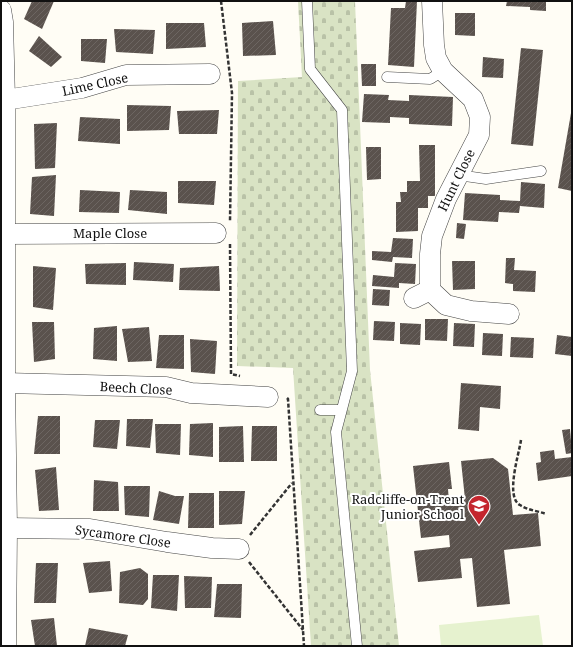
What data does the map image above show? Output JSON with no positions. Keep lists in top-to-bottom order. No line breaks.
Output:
{"streets":{"street":["Lime Close","Hunt Close","Maple Close","Beech Close","Sycamore Close"]},"places":{"school or university":["Radcliffe-on-Trent Junior School"]}}
